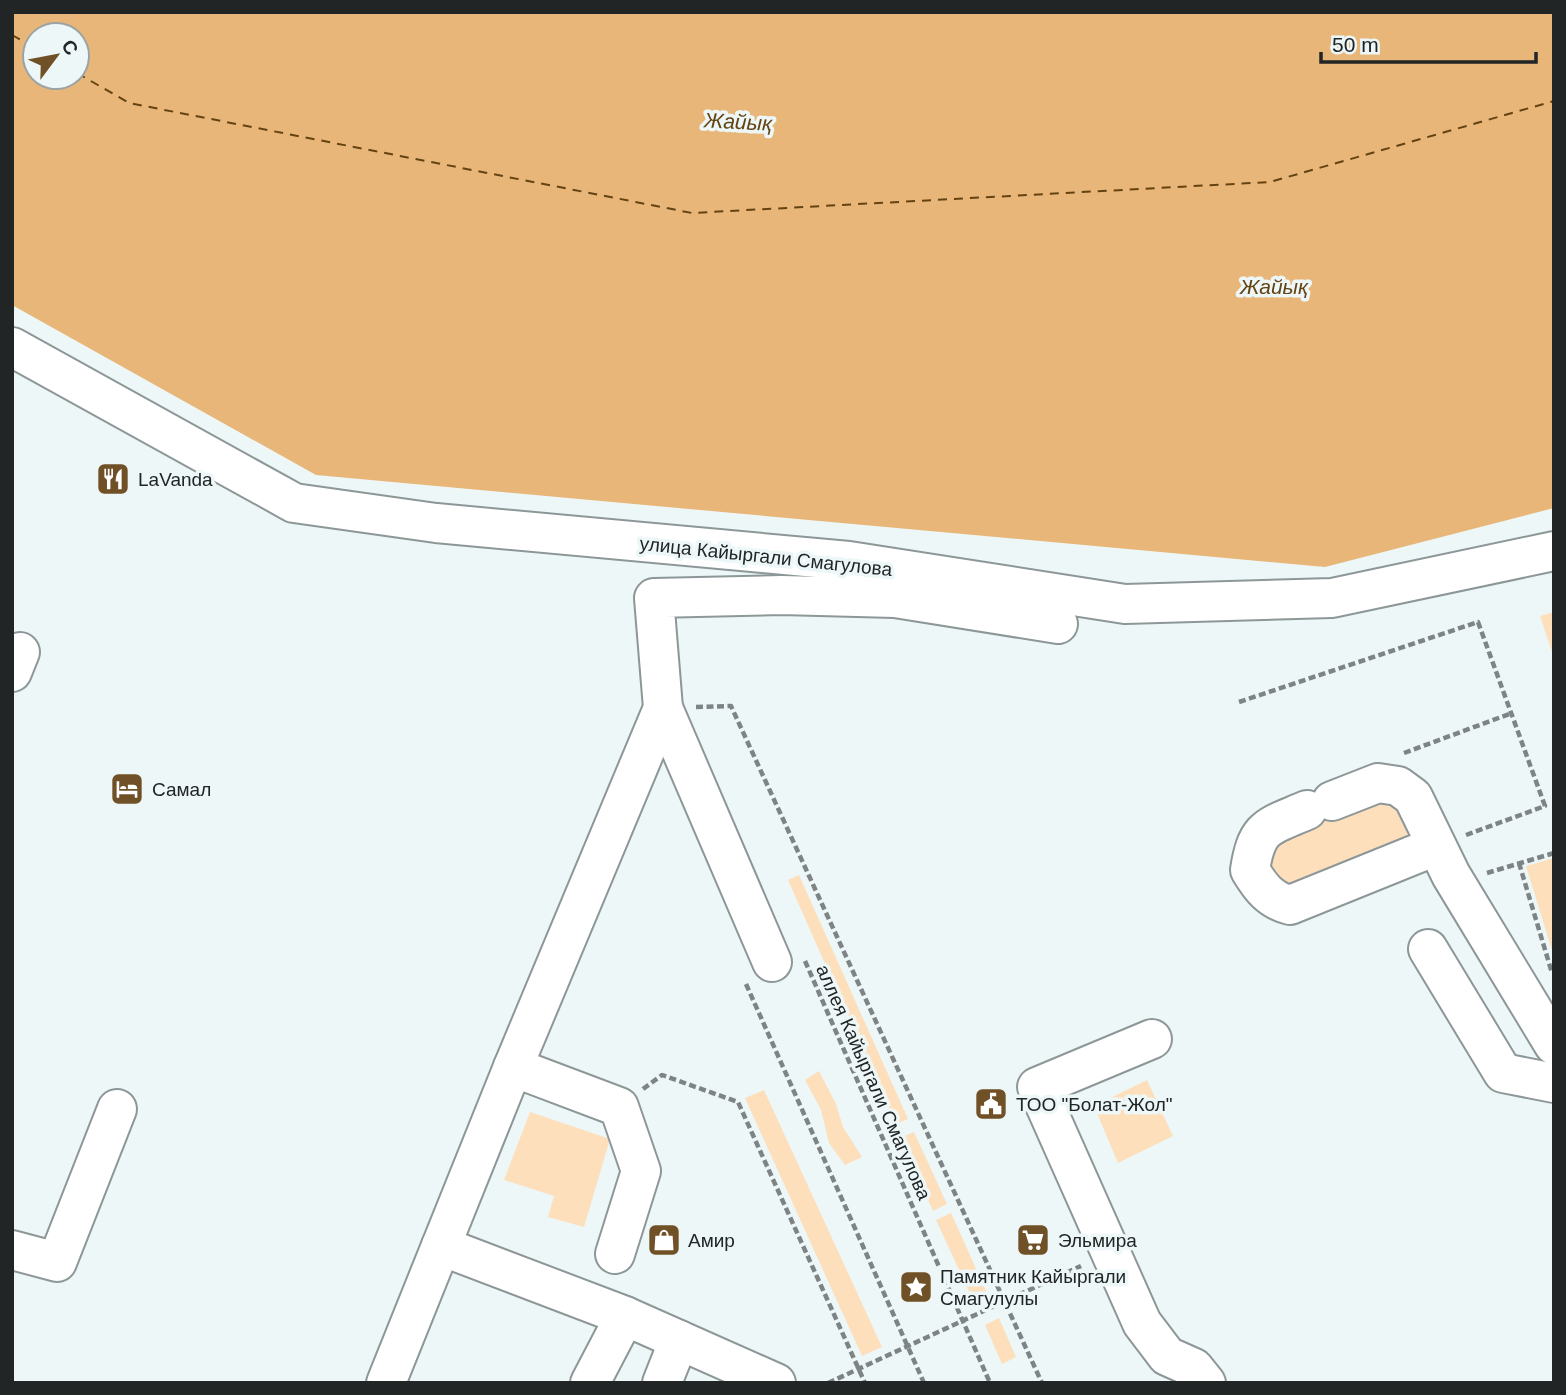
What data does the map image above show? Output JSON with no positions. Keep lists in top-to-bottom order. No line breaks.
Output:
{"streets":{"street":["улица Кайыргали Смагулова"],"path":["аллея Кайыргали Смагулова"]},"water":["Жайық"],"places":{"restaurant":["LaVanda"],"hotel":["Самал"],"public building":["ТОО \"Болат-Жол\""],"shop":["Амир"],"supermarket":["Эльмира"],"place":["Памятник Кайыргали Смагулулы"]},"scale_bar":"50 m","north":"top right"}
